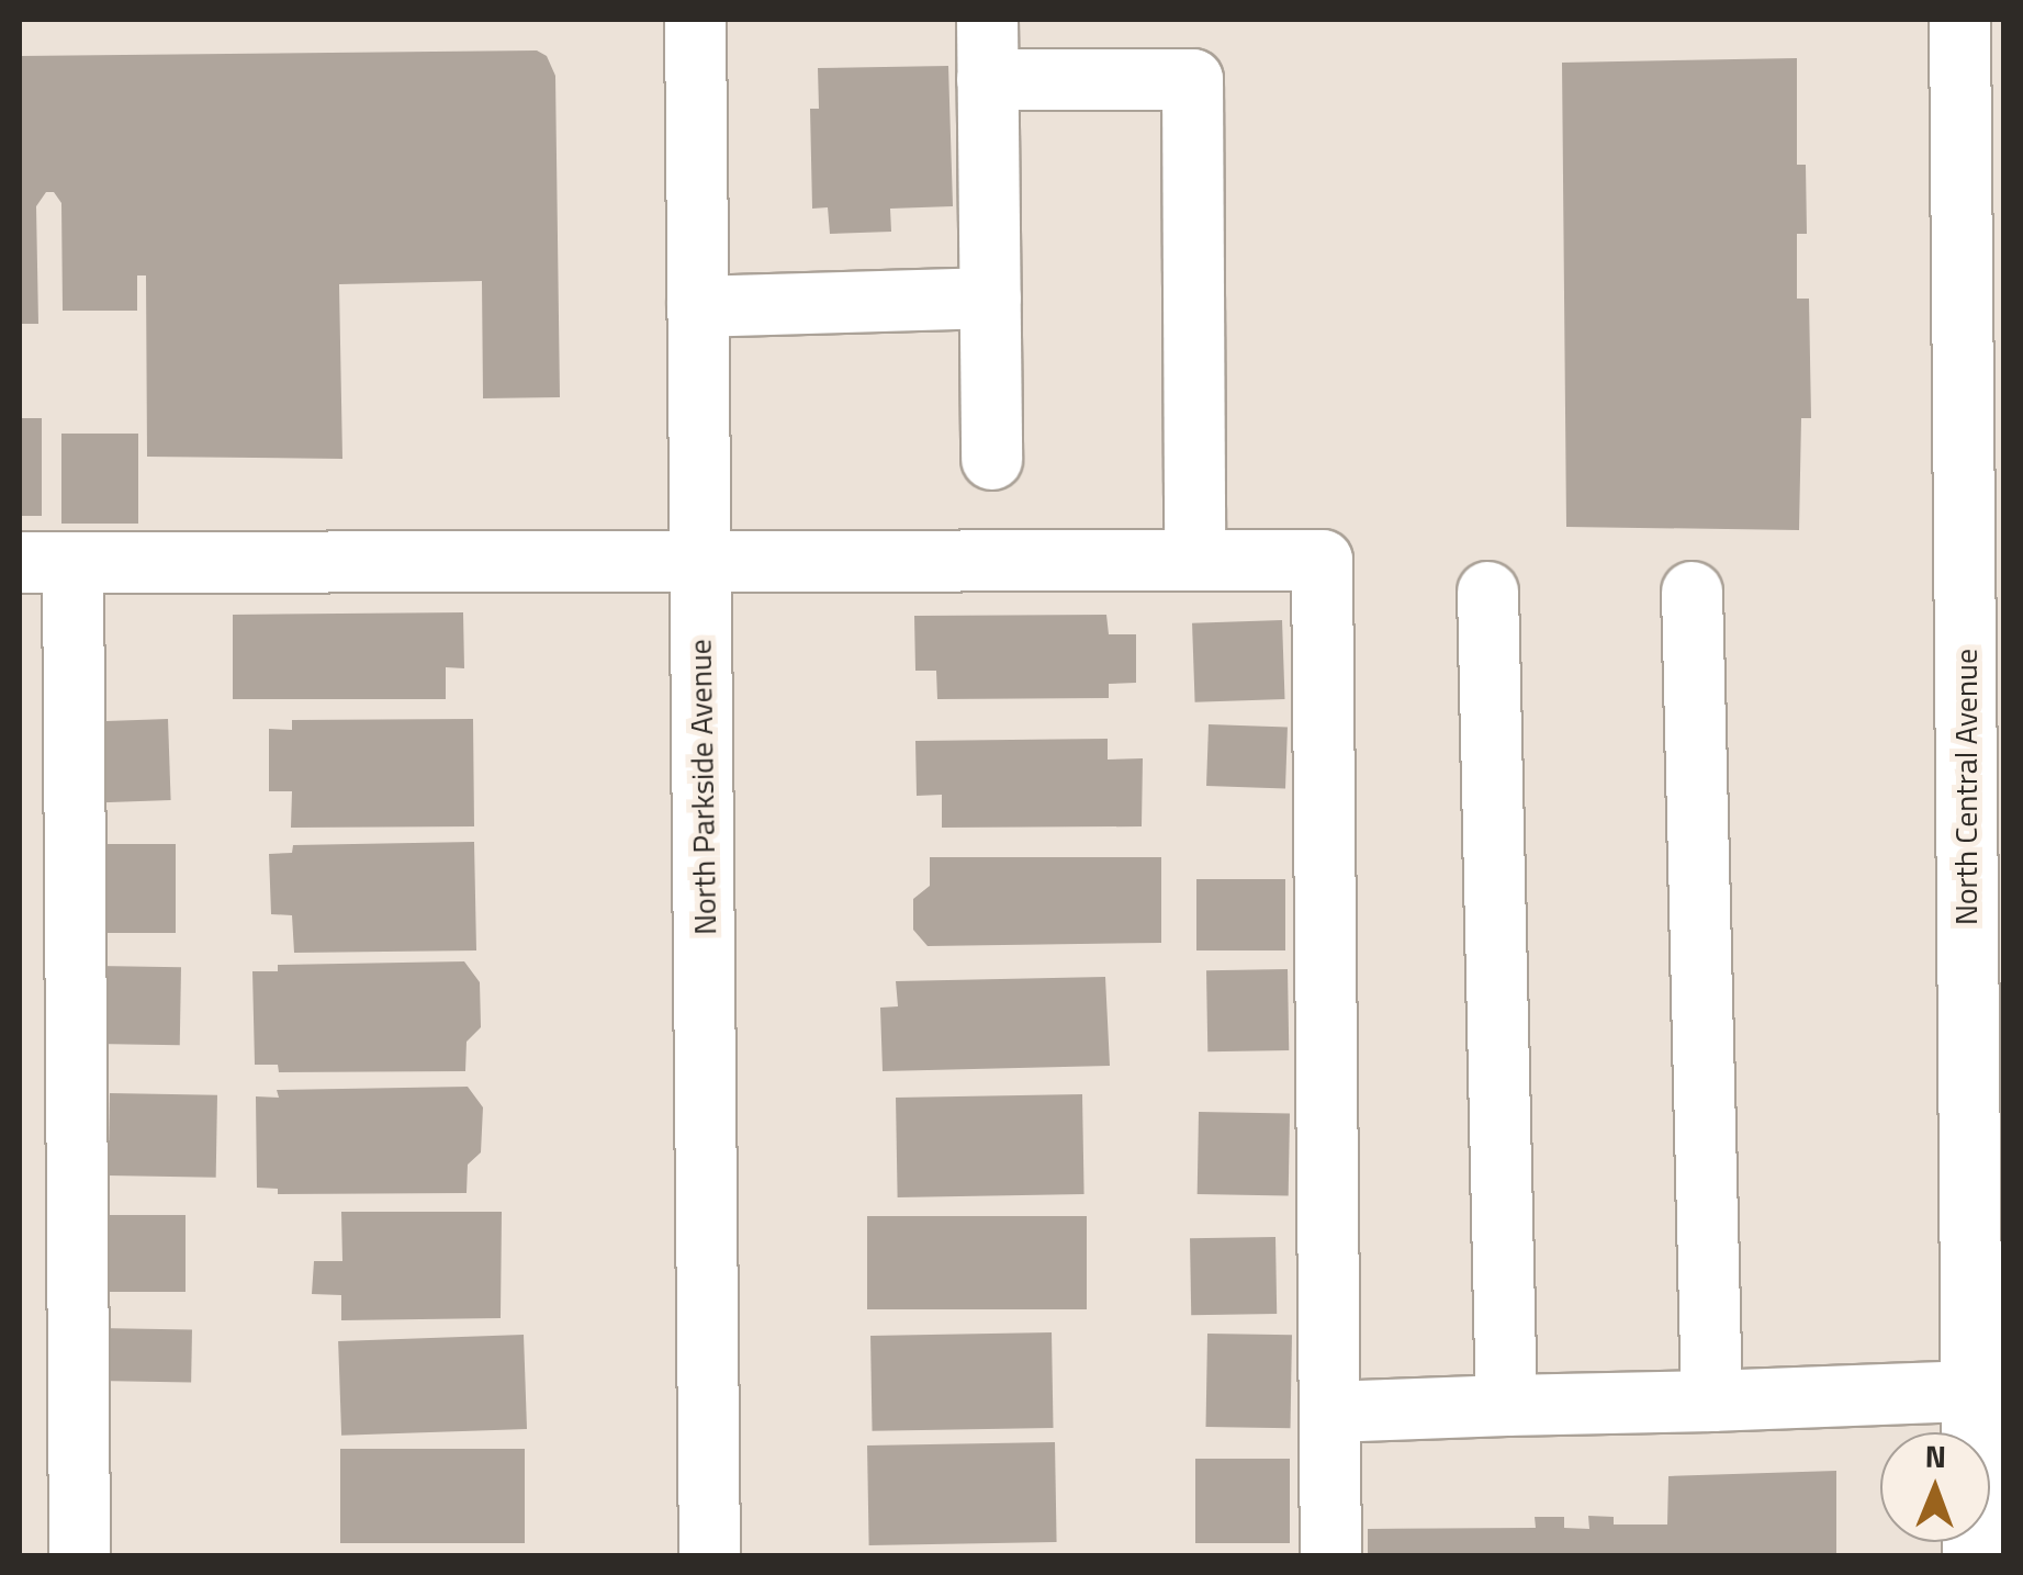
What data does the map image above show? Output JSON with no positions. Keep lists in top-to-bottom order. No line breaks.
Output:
{"streets":{"street":["North Parkside Avenue","North Central Avenue"]},"north":"top"}
